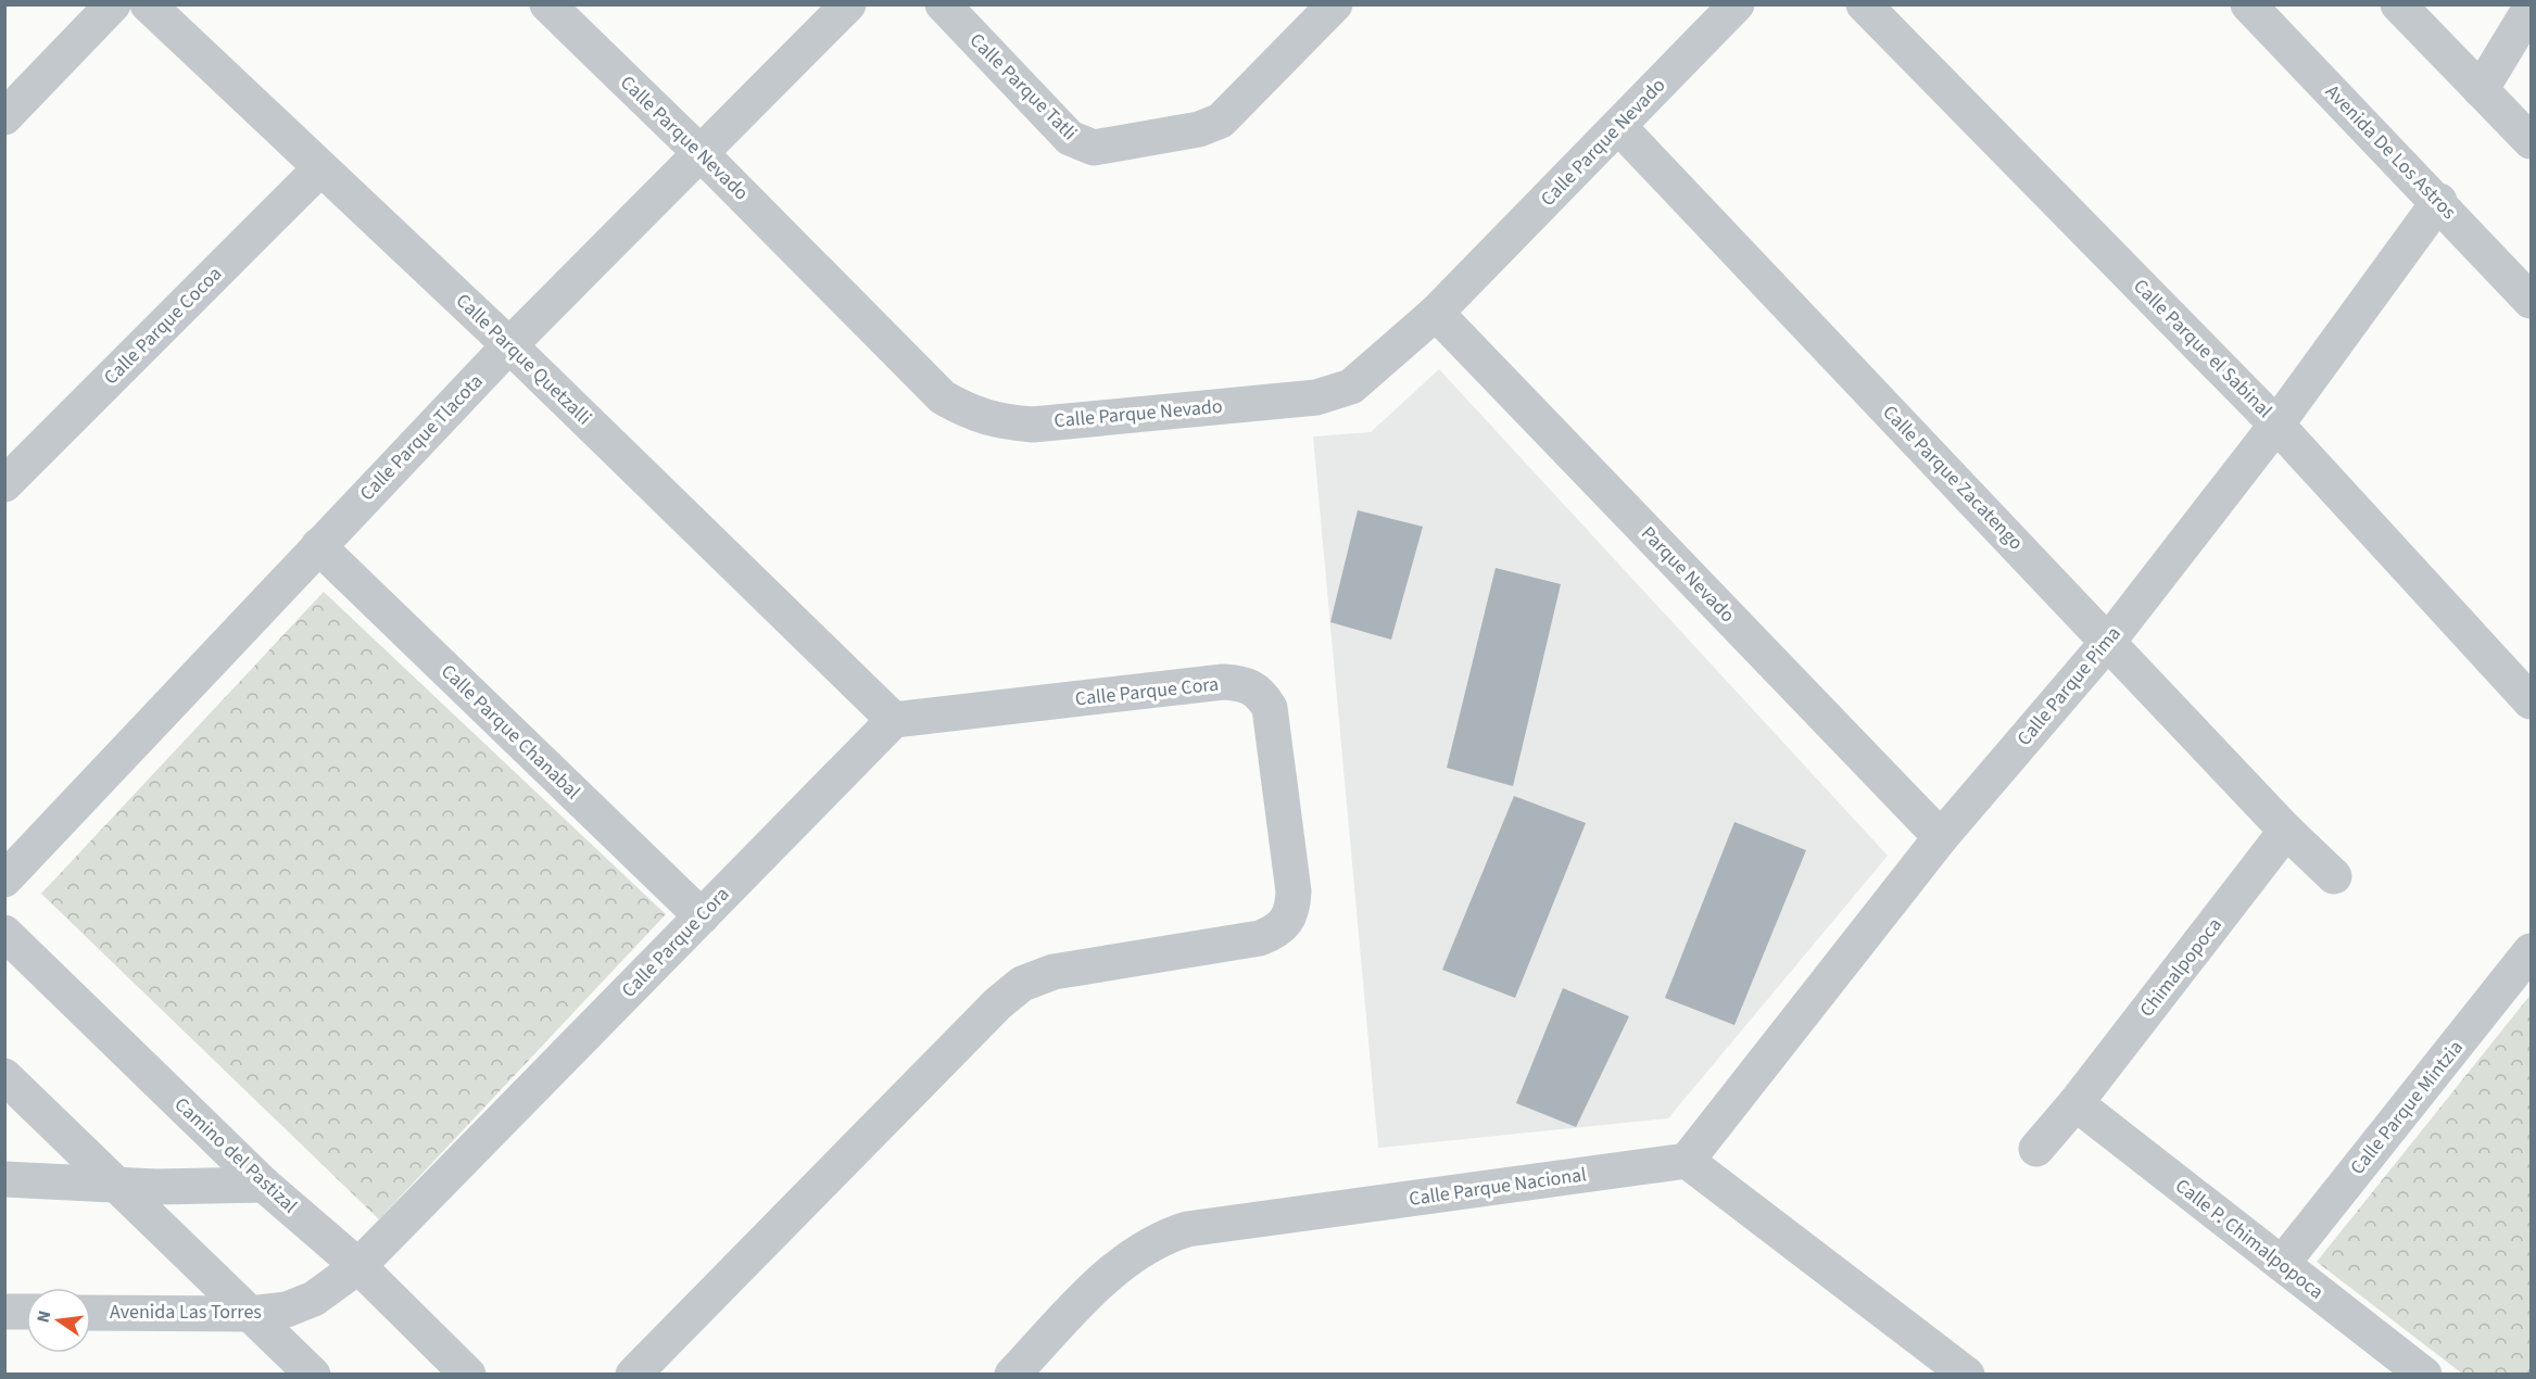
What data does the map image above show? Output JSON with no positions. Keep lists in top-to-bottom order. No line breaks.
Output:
{"streets":{"street":["Calle Parque Tatli","Calle Parque Nevado","Avenida De Los Astros","Calle Parque Cocoa","Calle Parque el Sabinal","Calle Parque Quetzalli","Calle Parque Tlacota","Calle Parque Zacatengo","Parque Nevado","Calle Parque Pima","Calle Parque Cora","Calle Parque Chanabal","Chimalpopoca","Calle Parque Mintzia","Camino del Pastizal","Calle Parque Nacional","Calle P. Chimalpopoca","Avenida Las Torres"]},"crossings":[["Calle Parque Nevado","Calle Parque Tlacota"],["Calle Parque Nevado","Calle Parque Zacatengo"],["Calle Parque Nevado","Parque Nevado"],["Avenida De Los Astros","Calle Parque Pima"],["Calle Parque Cocoa","Calle Parque Quetzalli"],["Calle Parque el Sabinal","Calle Parque Pima"],["Calle Parque Quetzalli","Calle Parque Tlacota"],["Calle Parque Quetzalli","Calle Parque Cora"],["Calle Parque Tlacota","Calle Parque Chanabal"],["Calle Parque Zacatengo","Calle Parque Pima"],["Calle Parque Zacatengo","Chimalpopoca"],["Parque Nevado","Calle Parque Pima"],["Calle Parque Pima","Calle Parque Nacional"],["Calle Parque Cora","Calle Parque Chanabal"],["Calle Parque Cora","Camino del Pastizal"],["Calle Parque Cora","Avenida Las Torres"],["Chimalpopoca","Calle P. Chimalpopoca"],["Calle Parque Mintzia","Calle P. Chimalpopoca"],["Camino del Pastizal","Avenida Las Torres"]],"north":"left"}
